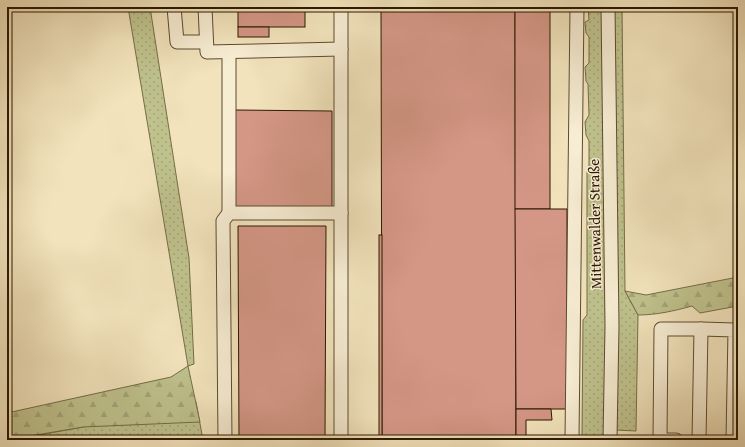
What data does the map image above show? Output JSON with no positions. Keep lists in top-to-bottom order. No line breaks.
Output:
{"streets":{"street":["Mittenwalder Straße"]}}
